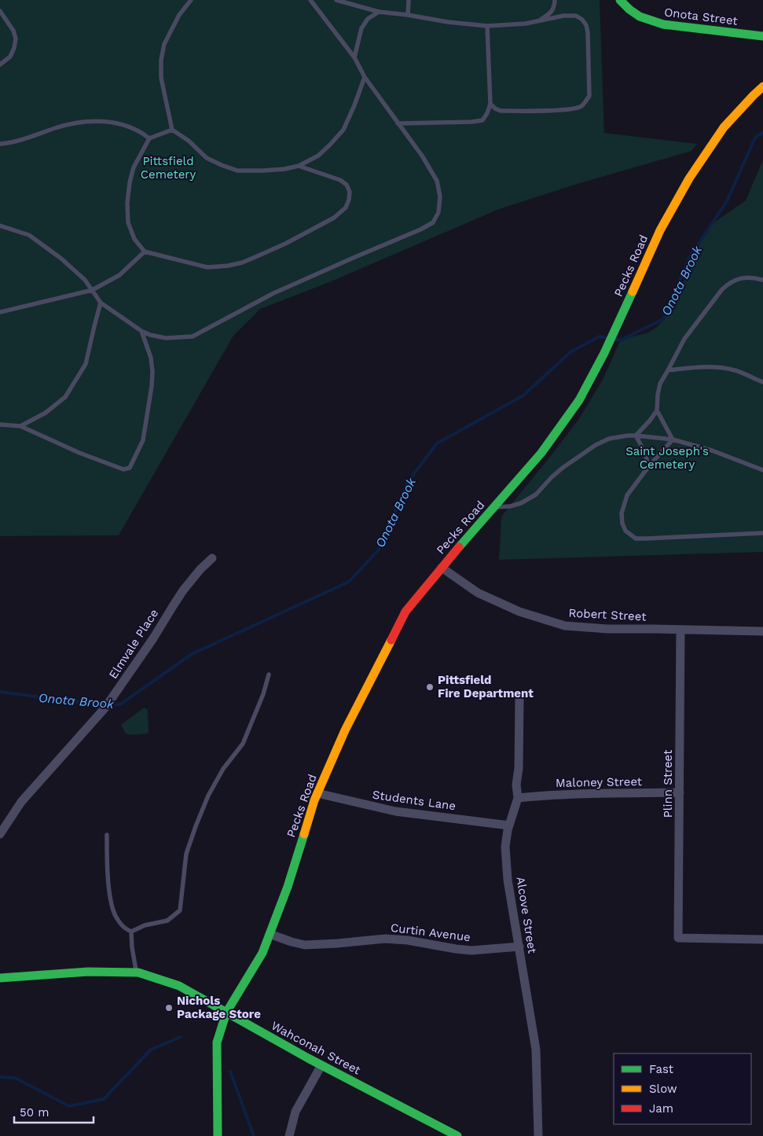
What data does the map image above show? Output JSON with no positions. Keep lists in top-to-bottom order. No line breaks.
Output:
{"streets":{"street":["Onota Street","Pecks Road","Robert Street","Elmvale Place","Maloney Street","Plinn Street","Students Lane","Alcove Street","Curtin Avenue","Wahconah Street"]},"crossings":[["Pecks Road","Robert Street"],["Pecks Road","Students Lane"],["Pecks Road","Curtin Avenue"],["Pecks Road","Wahconah Street"],["Robert Street","Plinn Street"],["Maloney Street","Plinn Street"],["Maloney Street","Alcove Street"],["Students Lane","Alcove Street"],["Alcove Street","Curtin Avenue"]],"water":["Onota Brook"],"parks":["Pittsfield Cemetery","Saint Joseph's Cemetery"],"places":["Pittsfield Fire Department","Nichols Package Store"],"legend":["Fast","Slow","Jam"],"scale_bar":"50 m"}
